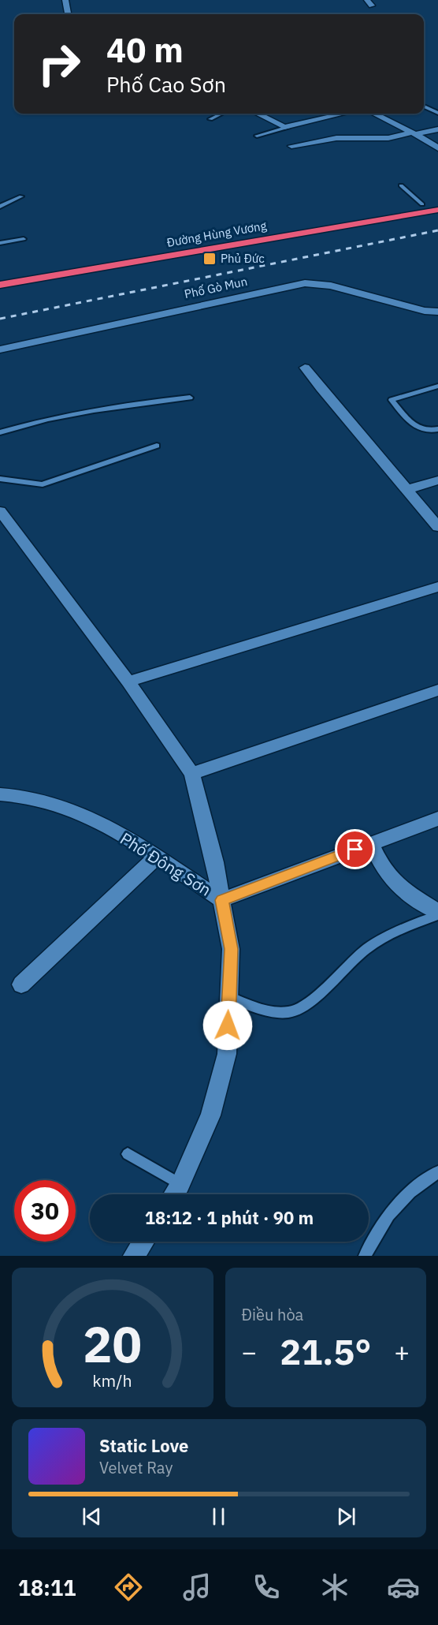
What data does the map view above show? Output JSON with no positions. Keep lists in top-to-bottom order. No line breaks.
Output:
{"streets":{"highway":["Đường Hùng Vương"],"street":["Phố Gò Mun","Phố Đông Sơn"]},"places":{"transit":["Phủ Đức"]},"page":{"turn":["40 m","Phố Cao Sơn"],"limit":"30","trip":"18:12 · 1 phút · 90 m","tile":"Điều hòa","heat":["−","21.5°","+"],"song":["Static Love","Velvet Ray"],"tabs":"18:11","gauge":["20","km/h"]}}
